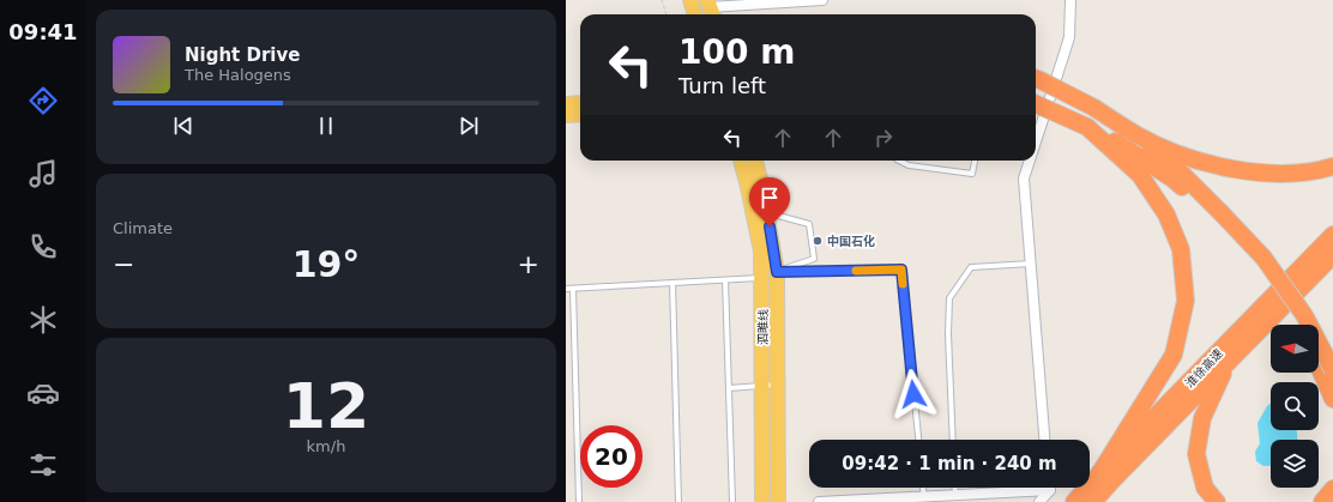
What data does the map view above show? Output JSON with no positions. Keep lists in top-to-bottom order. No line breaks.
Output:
{"streets":{"highway":["淮徐高速"],"main road":["泗睢线"]},"places":["中国石化"],"north":"left","page":{"tabs":"09:41","turn":["100 m","Turn left"],"song":["Night Drive","The Halogens"],"tile":["Climate",["12","km/h"]],"heat":["−","19°","+"],"limit":"20","trip":"09:42 · 1 min · 240 m"}}
